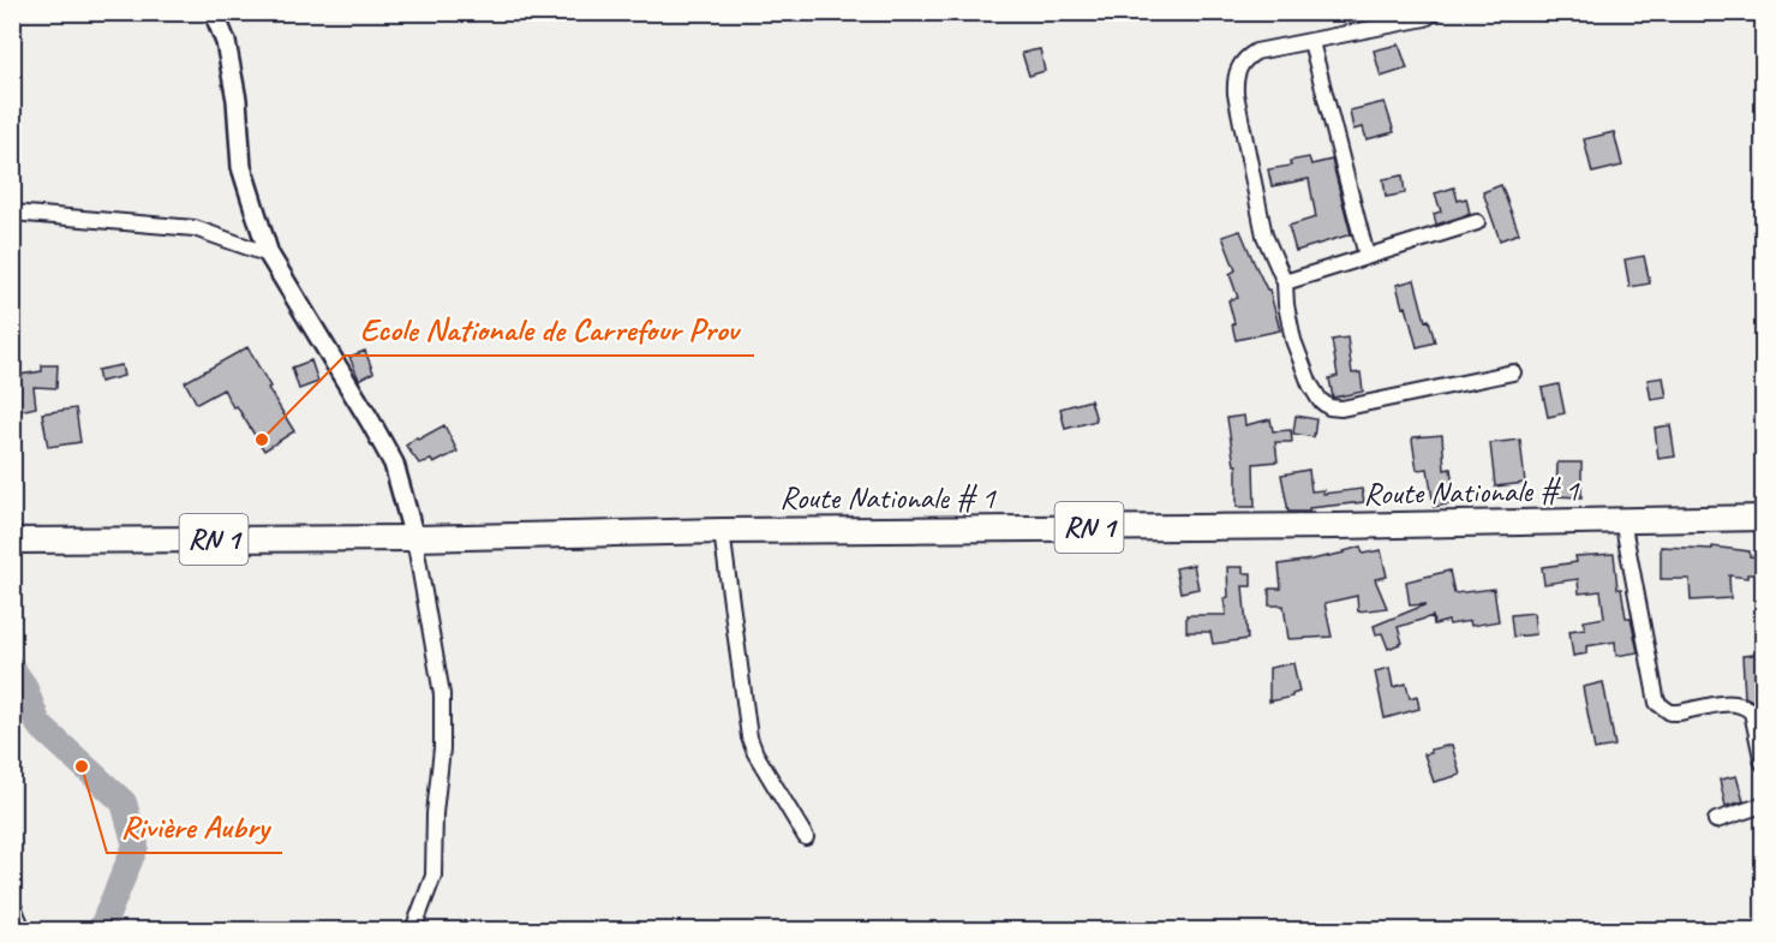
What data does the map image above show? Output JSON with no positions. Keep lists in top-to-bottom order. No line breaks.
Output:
{"streets":{"main road":["Route Nationale # 1","RN 1"]},"places":["Ecole Nationale de Carrefour Prov","Rivière Aubry"]}
